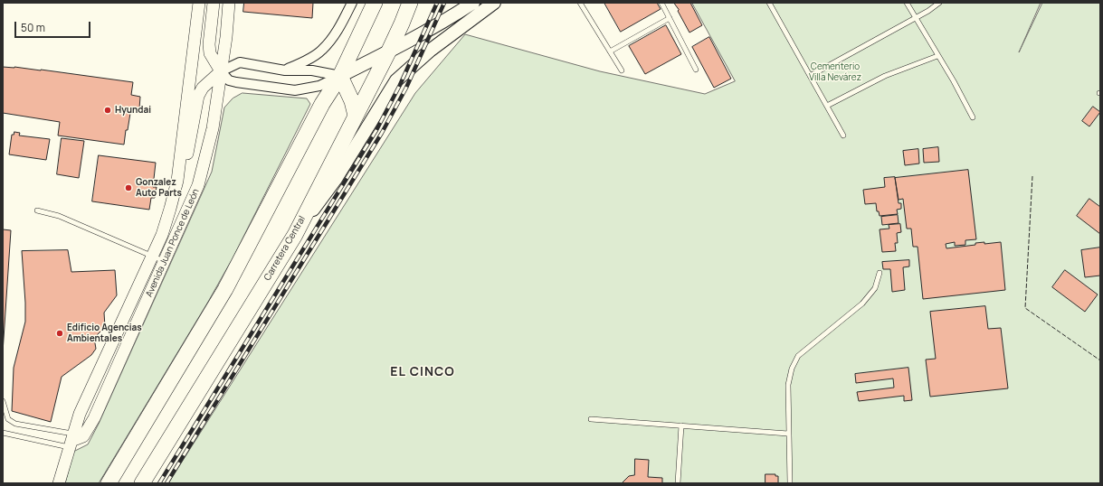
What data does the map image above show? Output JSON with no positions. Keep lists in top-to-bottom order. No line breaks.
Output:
{"streets":{"highway":["Carretera Central"],"street":["Avenida Juan Ponce de León"]},"districts":["EL CINCO"],"parks":["Cementerio Villa Nevárez"],"places":["Hyundai","Gonzalez Auto Parts","Edificio Agencias Ambientales"],"scale_bar":"50 m"}
